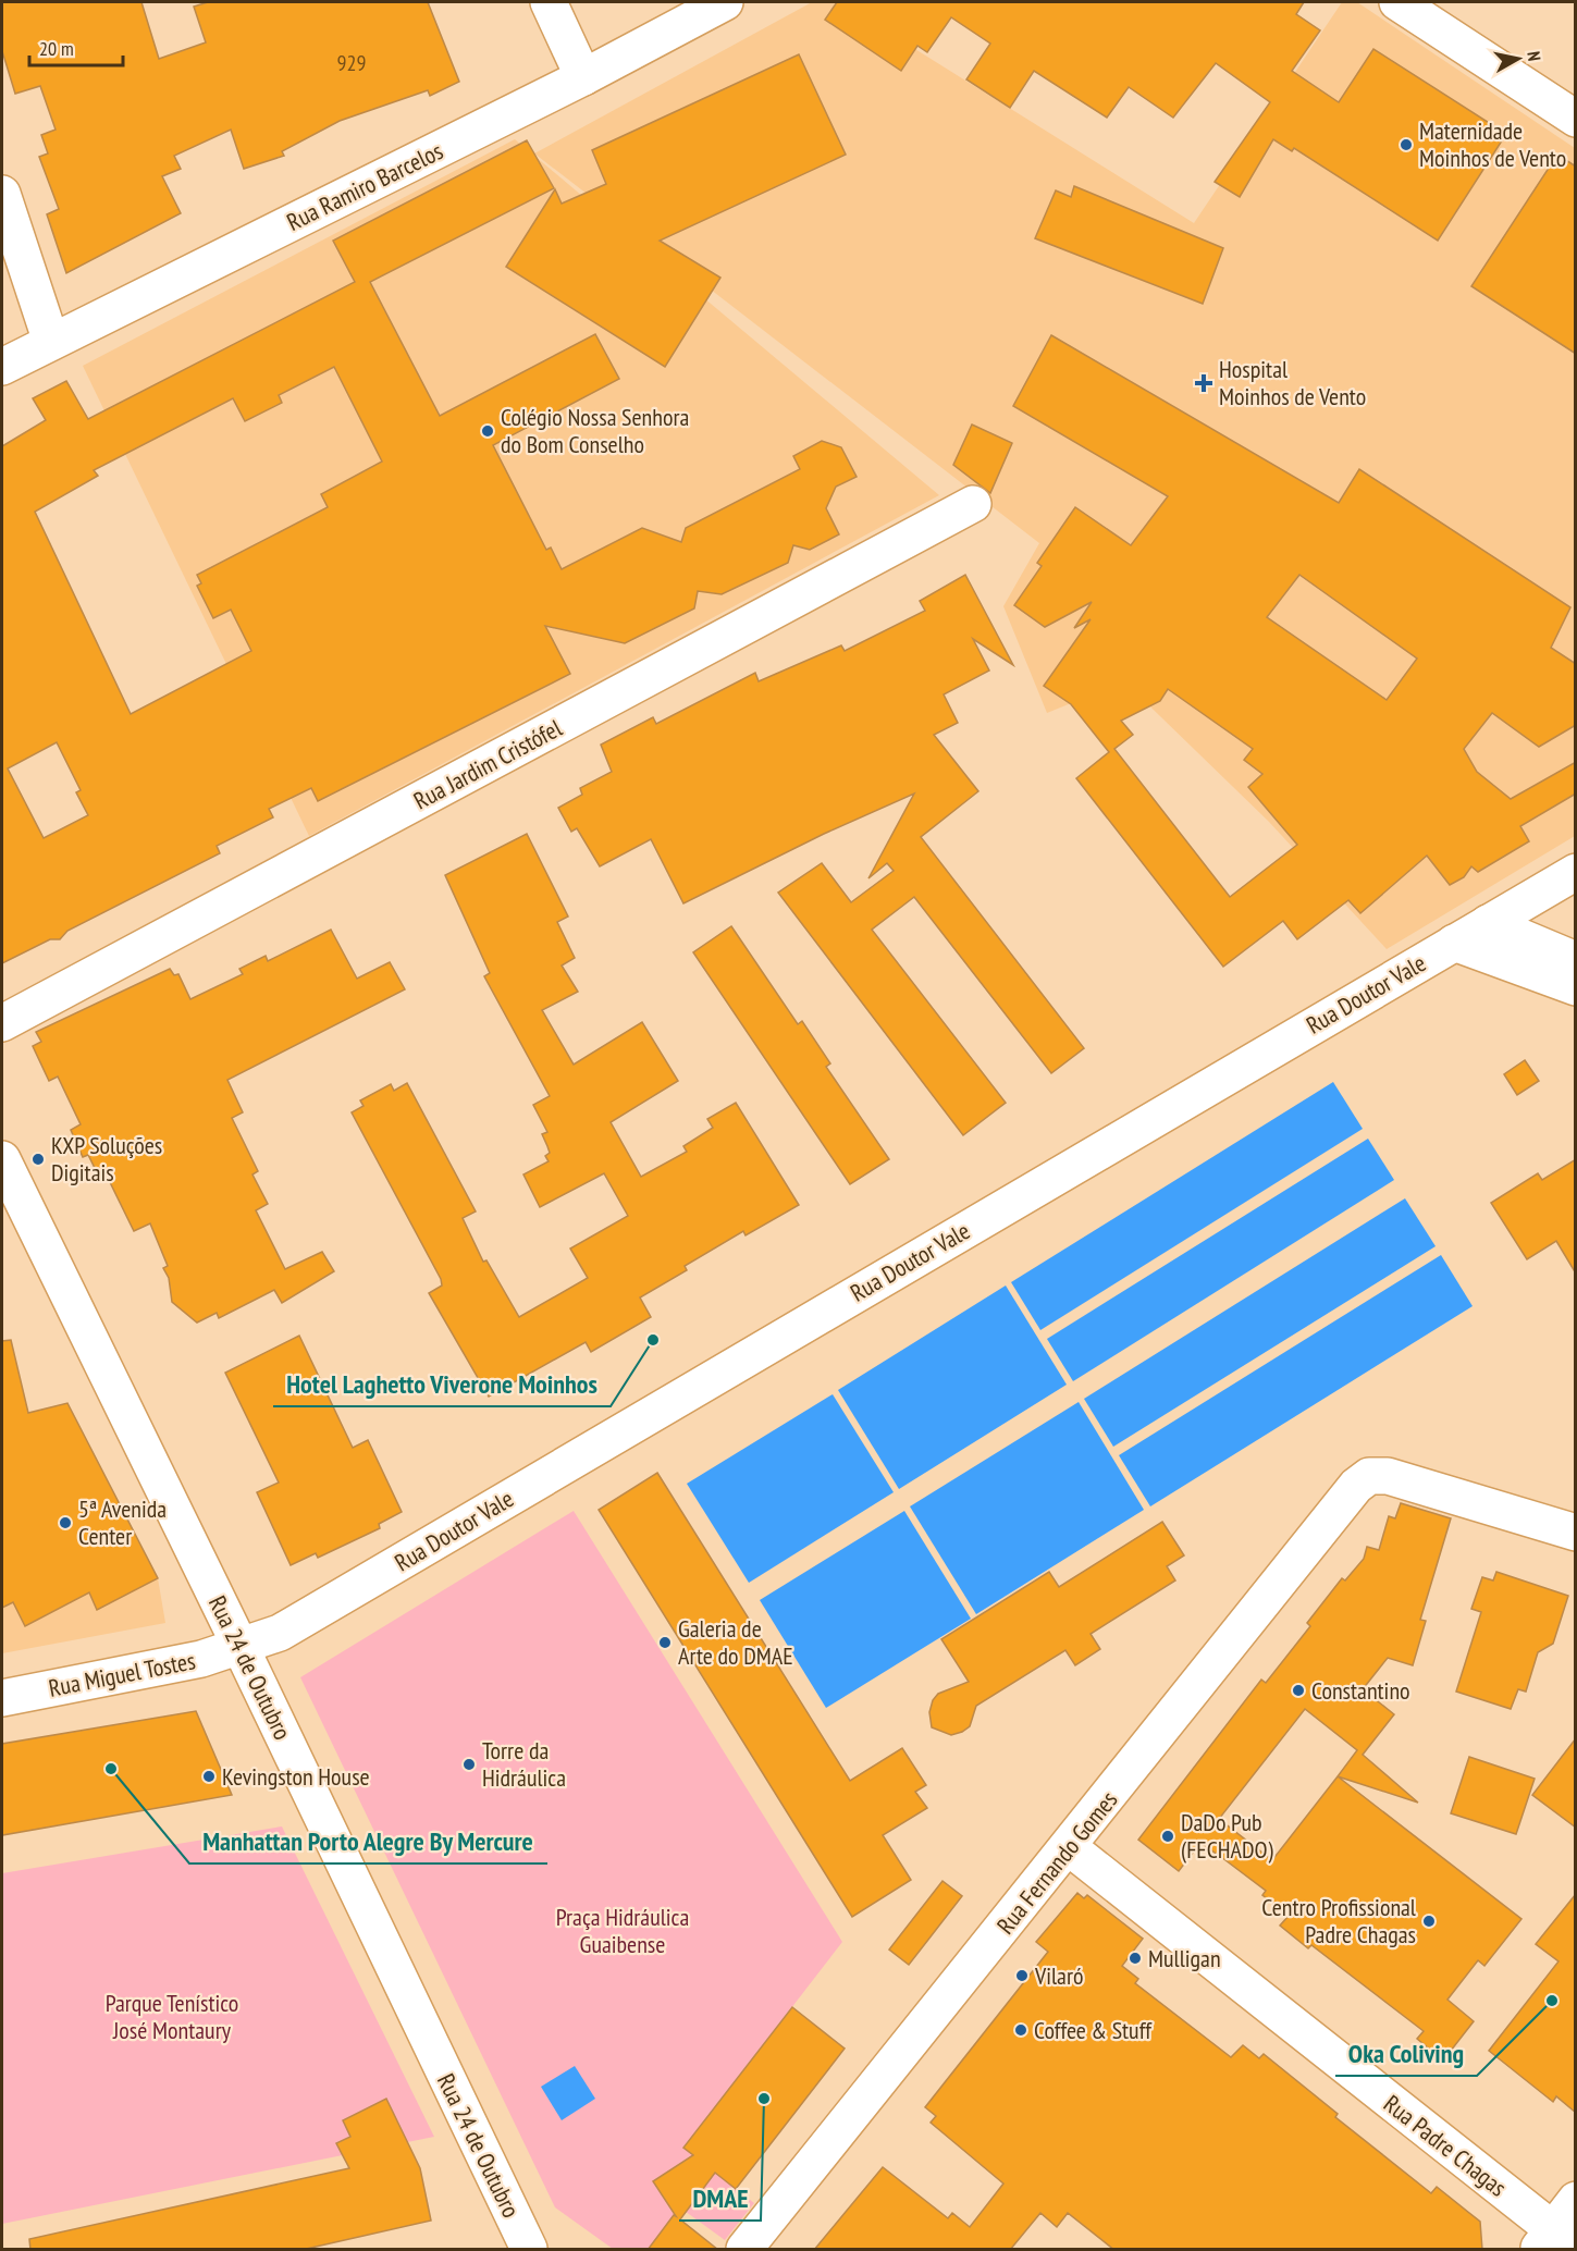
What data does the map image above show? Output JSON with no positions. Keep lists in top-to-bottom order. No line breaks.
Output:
{"streets":{"street":["Rua Ramiro Barcelos","Rua Jardim Cristófel","Rua Doutor Vale","Rua 24 de Outubro","Rua Miguel Tostes","Rua Fernando Gomes","Rua Padre Chagas"]},"crossings":[["Rua Doutor Vale","Rua 24 de Outubro"],["Rua Doutor Vale","Rua Miguel Tostes"],["Rua 24 de Outubro","Rua Miguel Tostes"],["Rua Fernando Gomes","Rua Padre Chagas"]],"parks":["Praça Hidráulica Guaibense","Parque Tenístico José Montaury"],"places":{"other":["Maternidade Moinhos de Vento","Colégio Nossa Senhora do Bom Conselho","KXP Soluções Digitais","Hotel Laghetto Viverone Moinhos","5ª Avenida Center","Galeria de Arte do DMAE","Constantino","Torre da Hidráulica","Manhattan Porto Alegre By Mercure","Kevingston House","DaDo Pub (FECHADO)","Centro Profissional Padre Chagas","Mulligan","Vilaró","Oka Coliving","Coffee & Stuff","DMAE"],"health":["Hospital Moinhos de Vento"]},"house_numbers":["929"],"scale_bar":"20 m","north":"right"}
